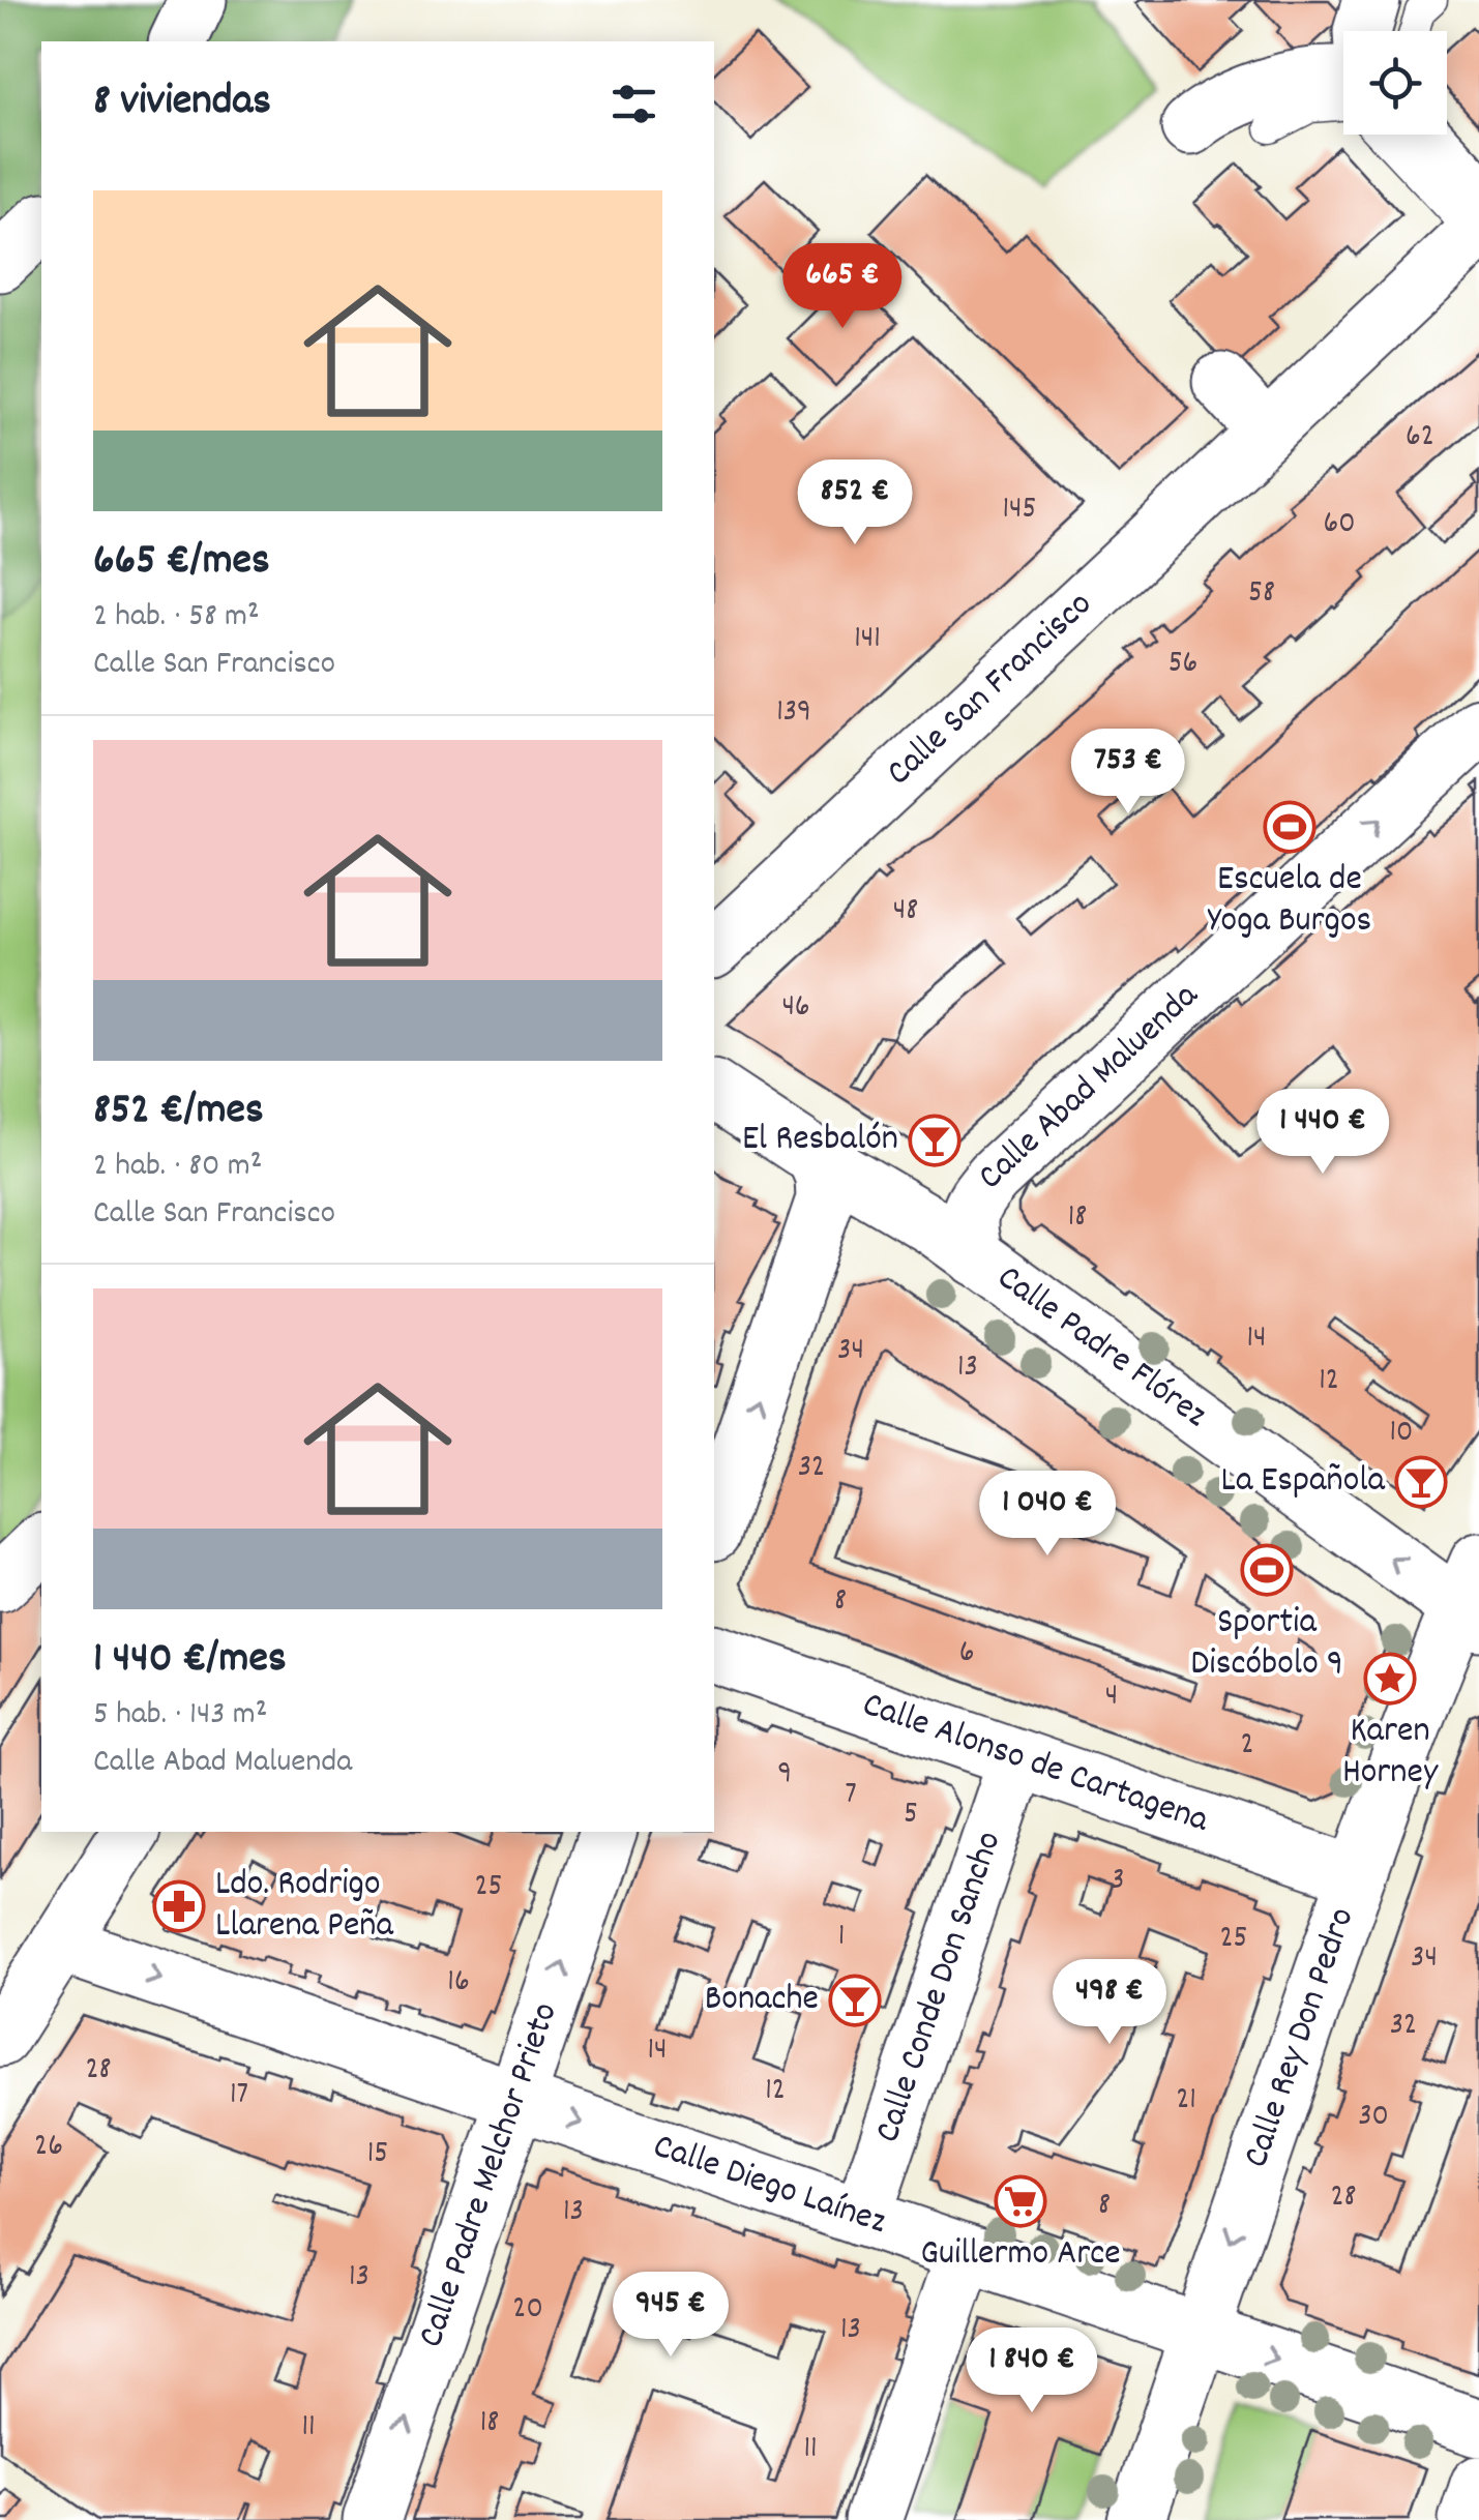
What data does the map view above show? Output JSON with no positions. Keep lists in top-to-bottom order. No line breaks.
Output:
{"streets":{"street":["Calle San Francisco","Calle Abad Maluenda","Calle Padre Flórez","Calle Alonso de Cartagena","Calle Conde Don Sancho","Calle Rey Don Pedro","Calle Padre Melchor Prieto","Calle Diego Laínez"]},"crossings":[["Calle Abad Maluenda","Calle Padre Flórez"],["Calle Padre Flórez","Calle Rey Don Pedro"],["Calle Alonso de Cartagena","Calle Conde Don Sancho"],["Calle Alonso de Cartagena","Calle Rey Don Pedro"],["Calle Conde Don Sancho","Calle Diego Laínez"],["Calle Rey Don Pedro","Calle Diego Laínez"],["Calle Padre Melchor Prieto","Calle Diego Laínez"]],"one_way":["Calle Abad Maluenda","Calle Padre Flórez","Calle Rey Don Pedro","Calle Diego Laínez"],"places":{"sports":["Escuela de Yoga Burgos","Sportia Discóbolo 9"],"bar":["El Resbalón","La Española","Bonache"],"place":["Karen Horney"],"pharmacy":["Ldo. Rodrigo Llarena Peña"],"supermarket":["Guillermo Arce"]},"house_numbers":["62","145","60","58","141","56","139","48","46","18","14","34","13","12","10","32","8","6","4","2","9","7","5","3","25","1","25","34","16","32","14","28","12","17","21","30","26","15","28","8","13","13","20","13","18","11","11"],"page":{"heading":"8 viviendas","list":[{"name":"665 €/mes","note":"2 hab. · 58 m² · Calle San Francisco"},{"name":"852 €/mes","note":"2 hab. · 80 m² · Calle San Francisco"},{"name":"1 440 €/mes","note":"5 hab. · 143 m² · Calle Abad Maluenda"}],"price":["665 €","852 €","753 €","1 440 €","1 040 €","498 €","945 €","1 840 €"]}}
